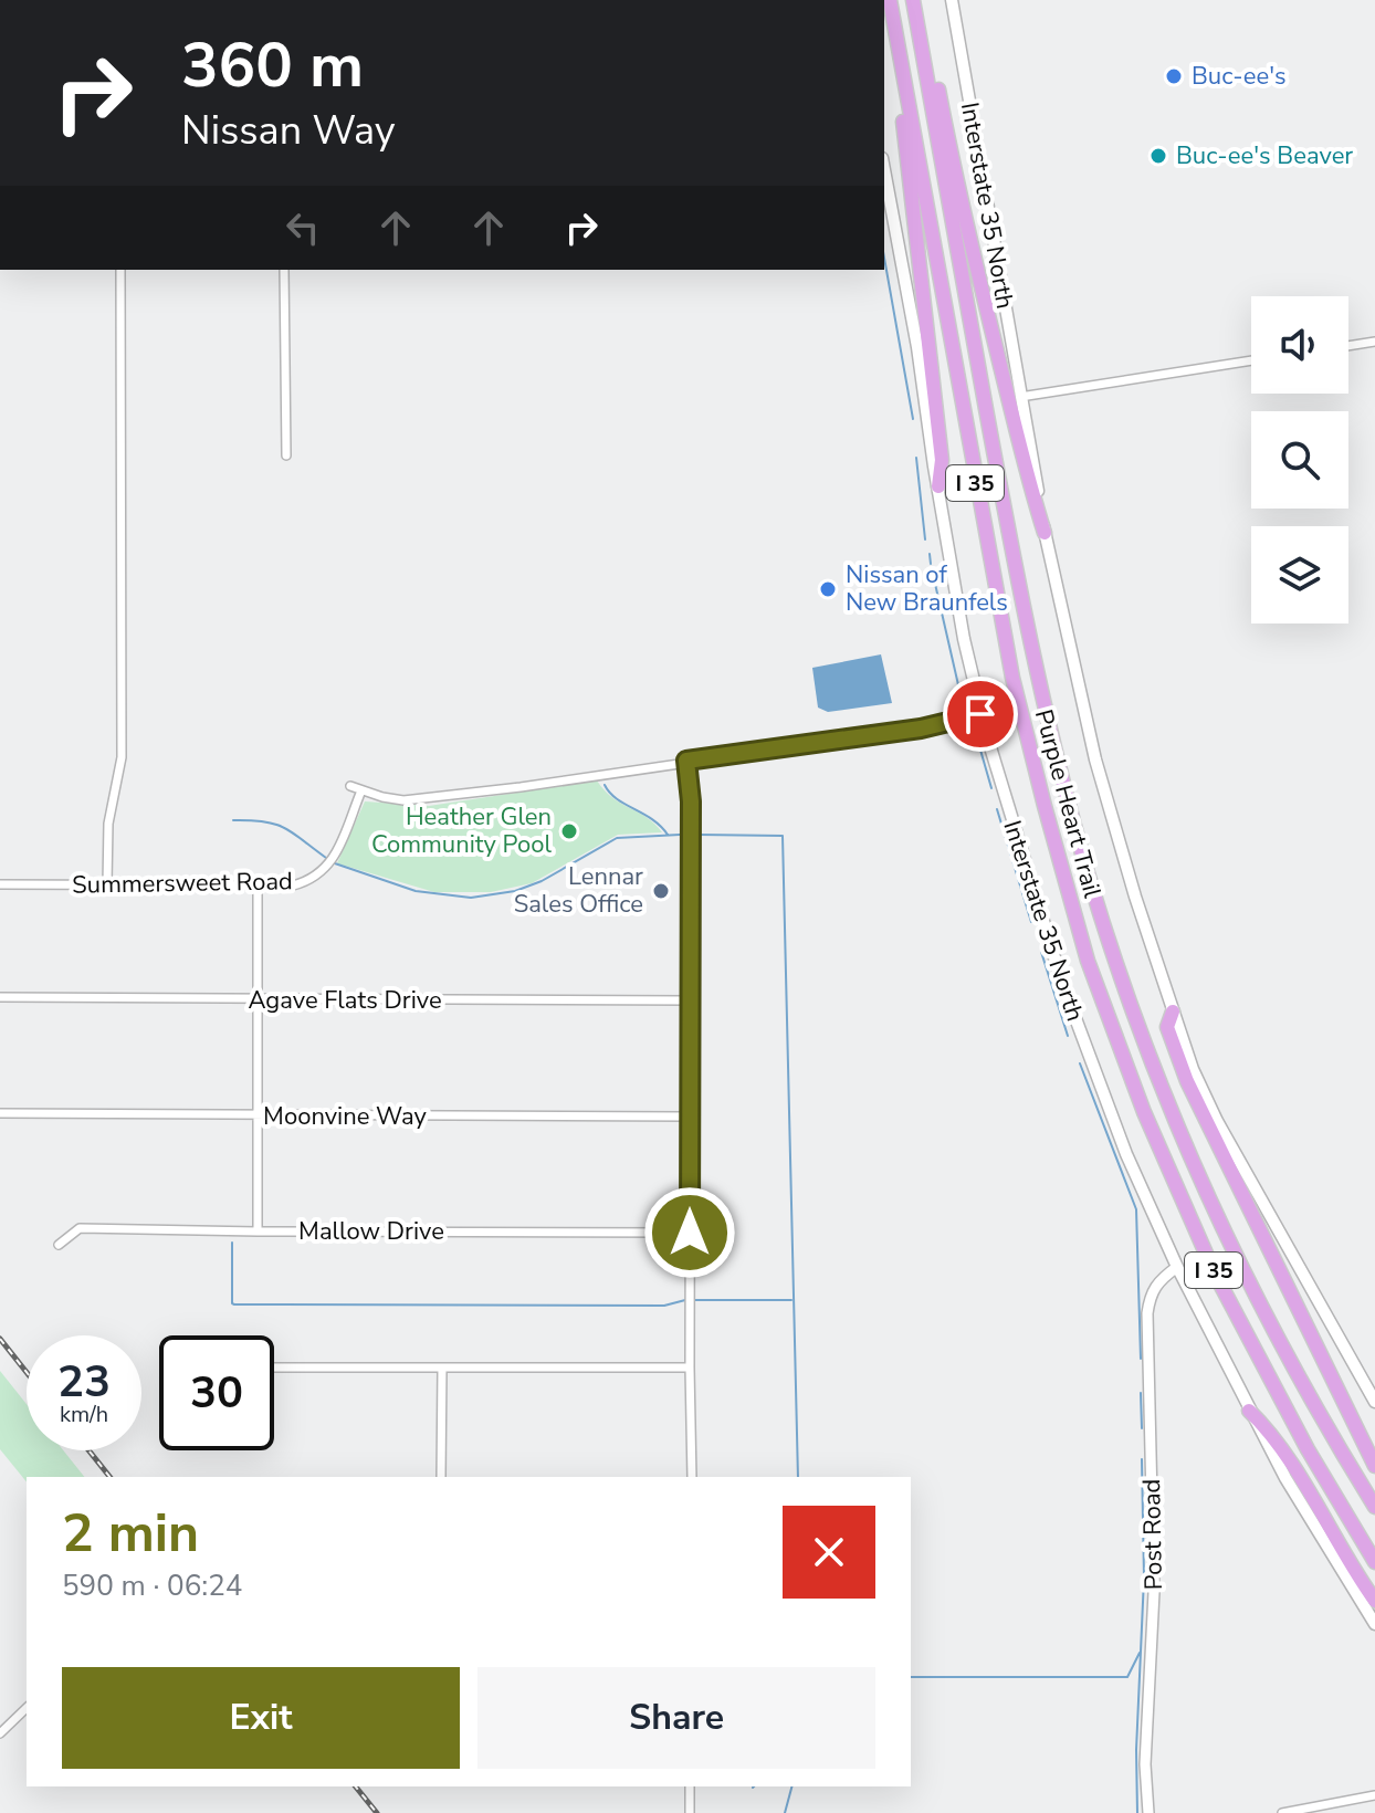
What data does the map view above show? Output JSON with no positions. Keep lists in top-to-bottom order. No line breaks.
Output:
{"streets":{"highway":["I 35","Purple Heart Trail"],"main road":["Interstate 35 North"],"street":["Summersweet Road","Agave Flats Drive","Moonvine Way","Mallow Drive","Post Road"]},"crossings":[["Interstate 35 North","Post Road"]],"places":["Buc-ee's","Buc-ee's Beaver","Nissan of New Braunfels","Heather Glen Community Pool","Lennar Sales Office"],"page":{"turn":["360 m","Nissan Way"],"speed":"23 km/h","limit":"30","heading":["2 min","590 m · 06:24"],"buttons":["Exit","Share"]}}
